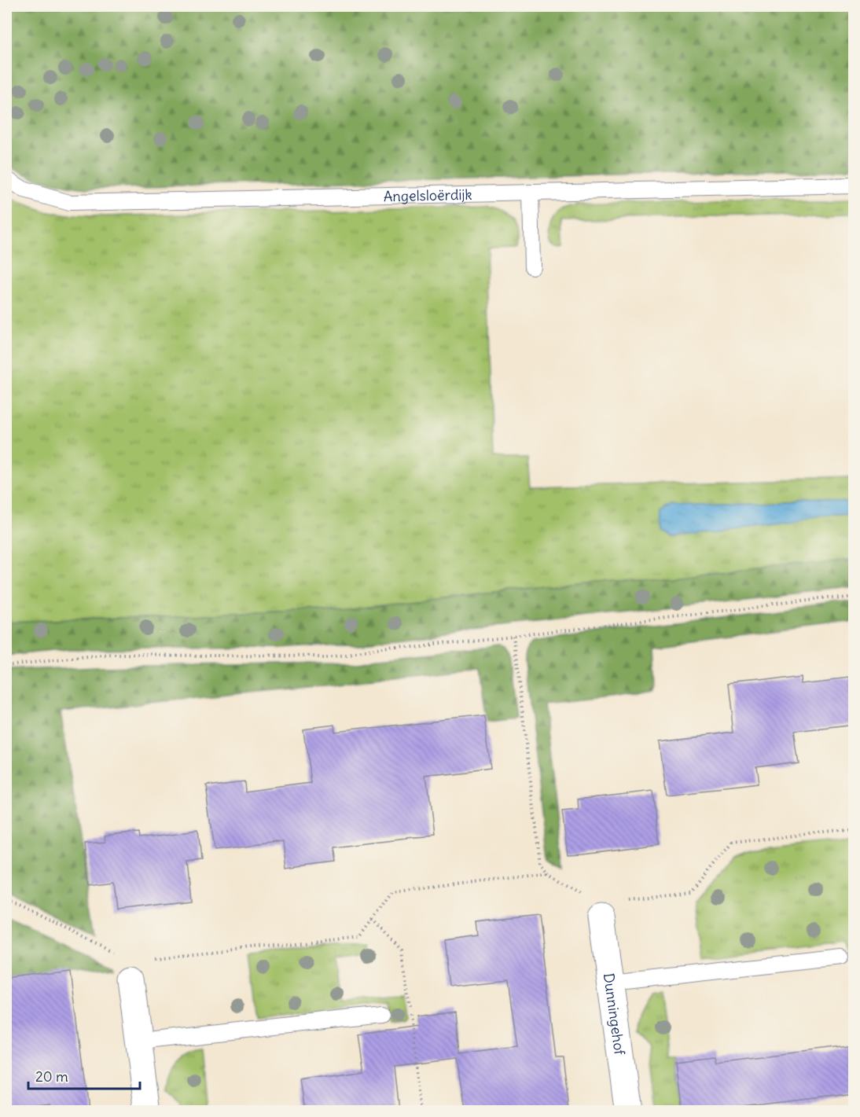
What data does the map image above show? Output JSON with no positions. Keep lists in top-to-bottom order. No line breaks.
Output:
{"streets":{"street":["Dunningehof"],"lane":["Angelsloërdijk"]},"scale_bar":"20 m"}
